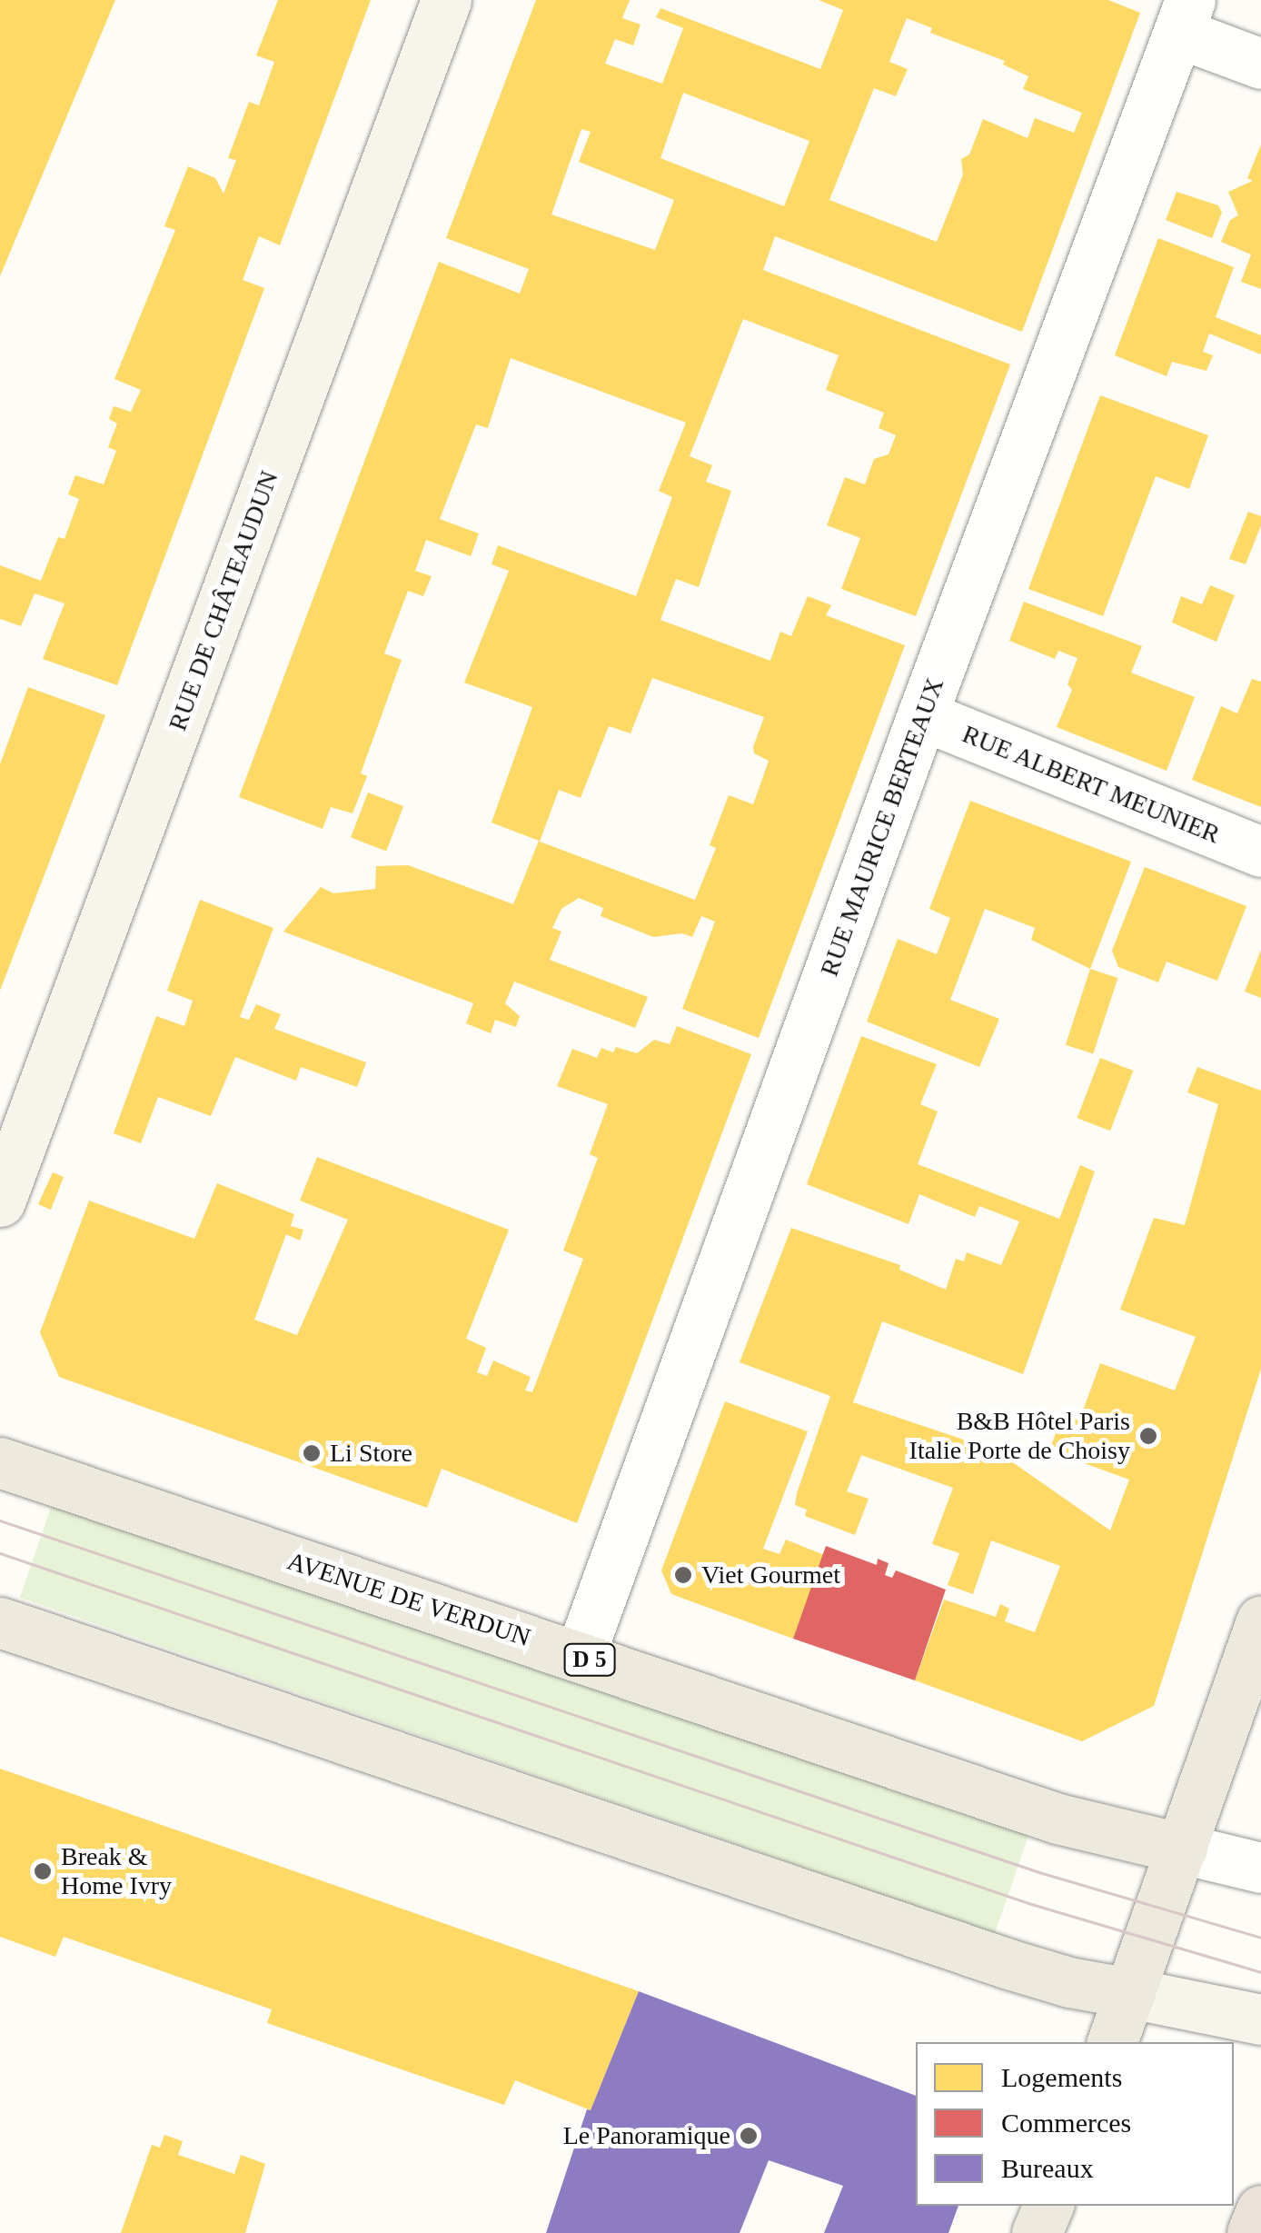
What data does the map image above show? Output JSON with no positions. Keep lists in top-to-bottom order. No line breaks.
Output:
{"streets":{"main road":["RUE DE CHÂTEAUDUN","AVENUE DE VERDUN","D 5"],"street":["RUE ALBERT MEUNIER","RUE MAURICE BERTEAUX"]},"crossings":[["RUE ALBERT MEUNIER","RUE MAURICE BERTEAUX"],["RUE MAURICE BERTEAUX","AVENUE DE VERDUN"]],"places":["B&B Hôtel Paris Italie Porte de Choisy","Li Store","Viet Gourmet","Break & Home Ivry","Le Panoramique"],"legend":["Logements","Commerces","Bureaux"]}
